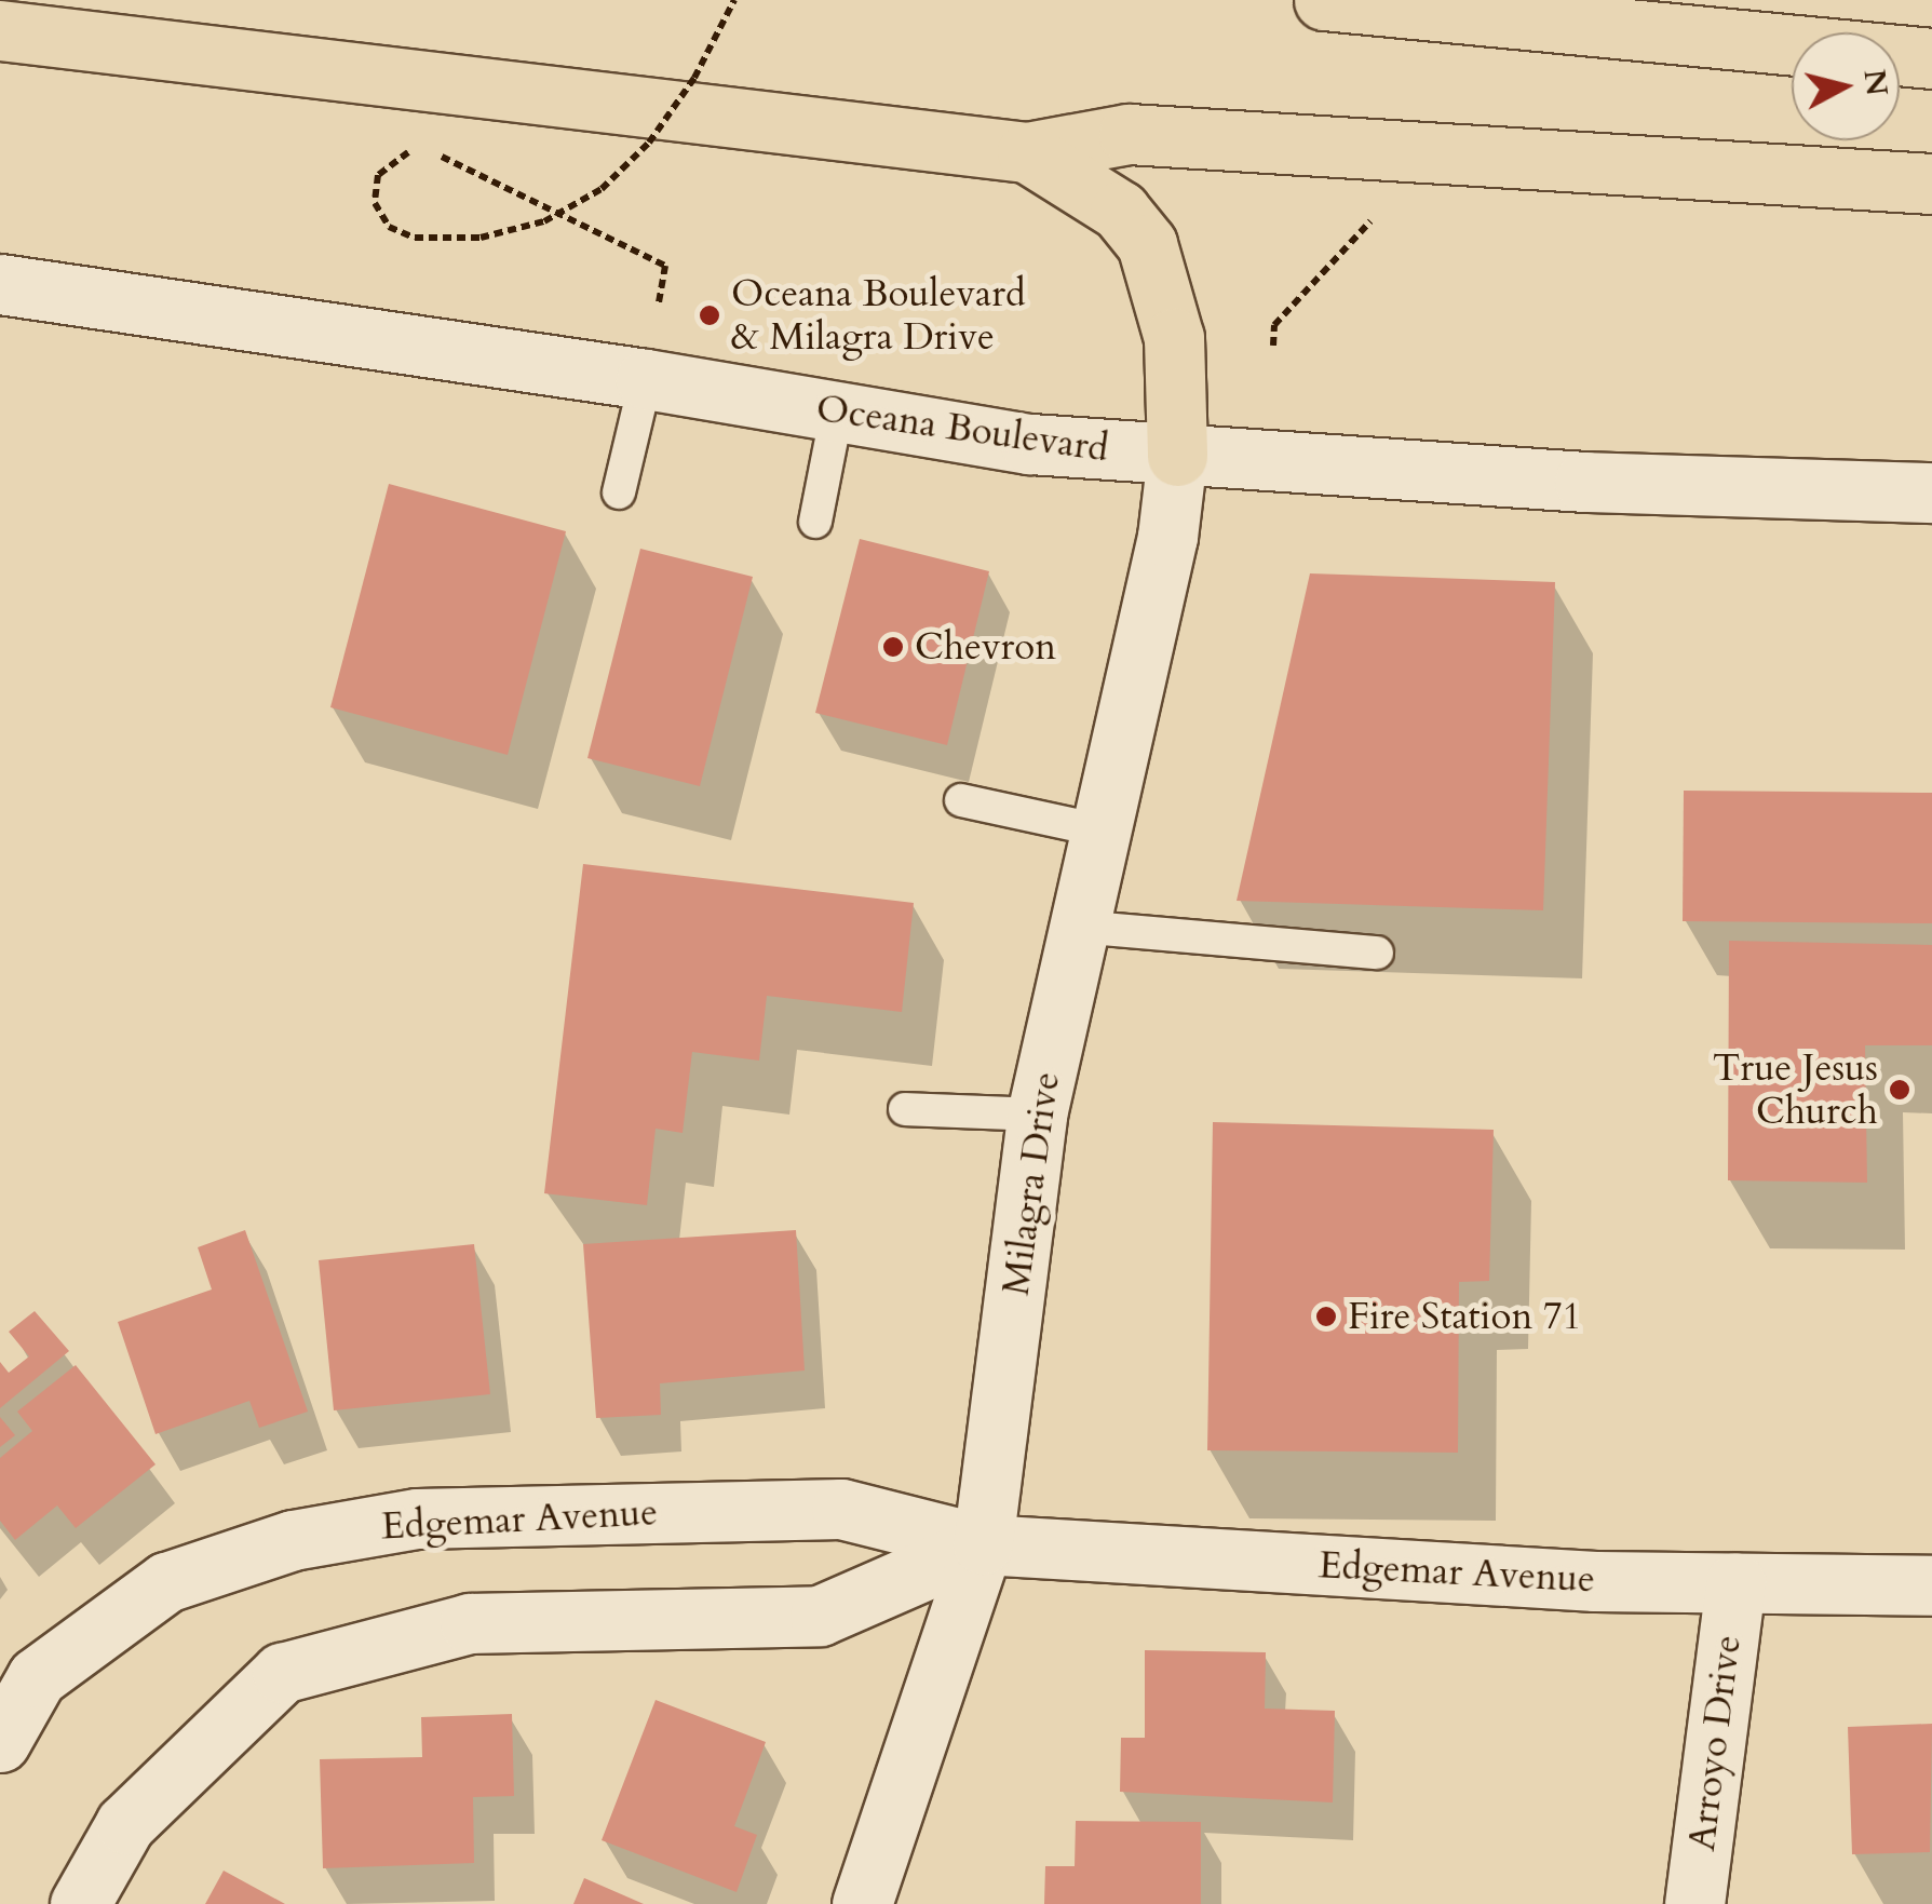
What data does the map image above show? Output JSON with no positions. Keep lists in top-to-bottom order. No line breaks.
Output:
{"streets":{"street":["Oceana Boulevard","Milagra Drive","Edgemar Avenue","Arroyo Drive"]},"crossings":[["Oceana Boulevard","Milagra Drive"],["Milagra Drive","Edgemar Avenue"],["Edgemar Avenue","Arroyo Drive"]],"places":["Oceana Boulevard & Milagra Drive","Chevron","True Jesus Church","Fire Station 71"],"north":"right"}
